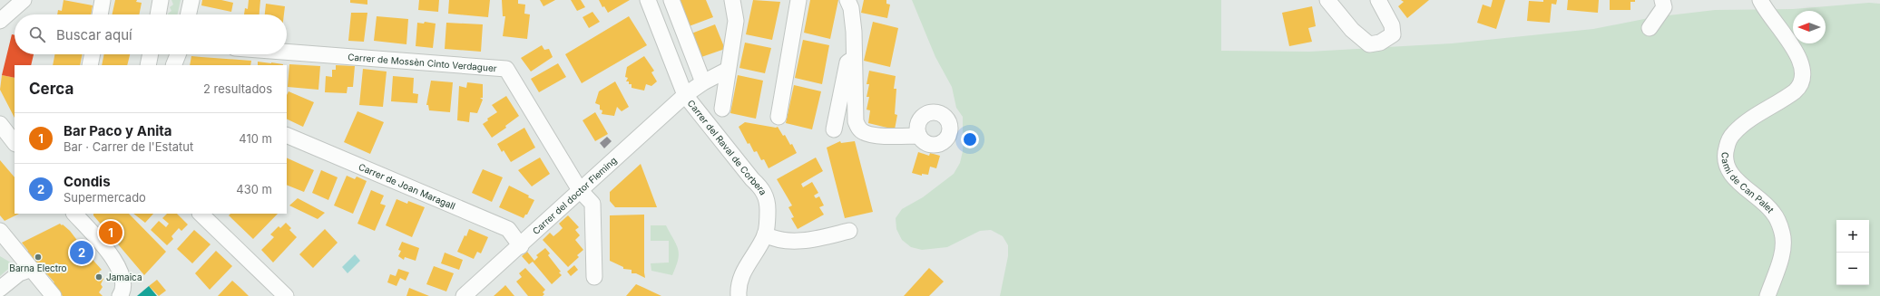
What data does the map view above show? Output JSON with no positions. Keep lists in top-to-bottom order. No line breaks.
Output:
{"streets":{"street":["Carrer de Mossèn Cinto Verdaguer","Carrer del Raval de Corbera","Camí de Can Palet","Carrer de Joan Maragall","Carrer del doctor Fleming"]},"crossings":[["Carrer de Mossèn Cinto Verdaguer","Carrer del doctor Fleming"],["Carrer del Raval de Corbera","Carrer del doctor Fleming"],["Carrer de Joan Maragall","Carrer del doctor Fleming"]],"places":["Barna Electro","Jamaica"],"north":"left","page":{"search":"Buscar aquí","heading":["Cerca","2 resultados"],"list":[{"mark":"1","name":"Bar Paco y Anita","note":"Bar · Carrer de l'Estatut","value":"410 m"},{"mark":"2","name":"Condis","note":"Supermercado","value":"430 m"}],"pins":["1","2"],"map_buttons":["+","−"]}}
